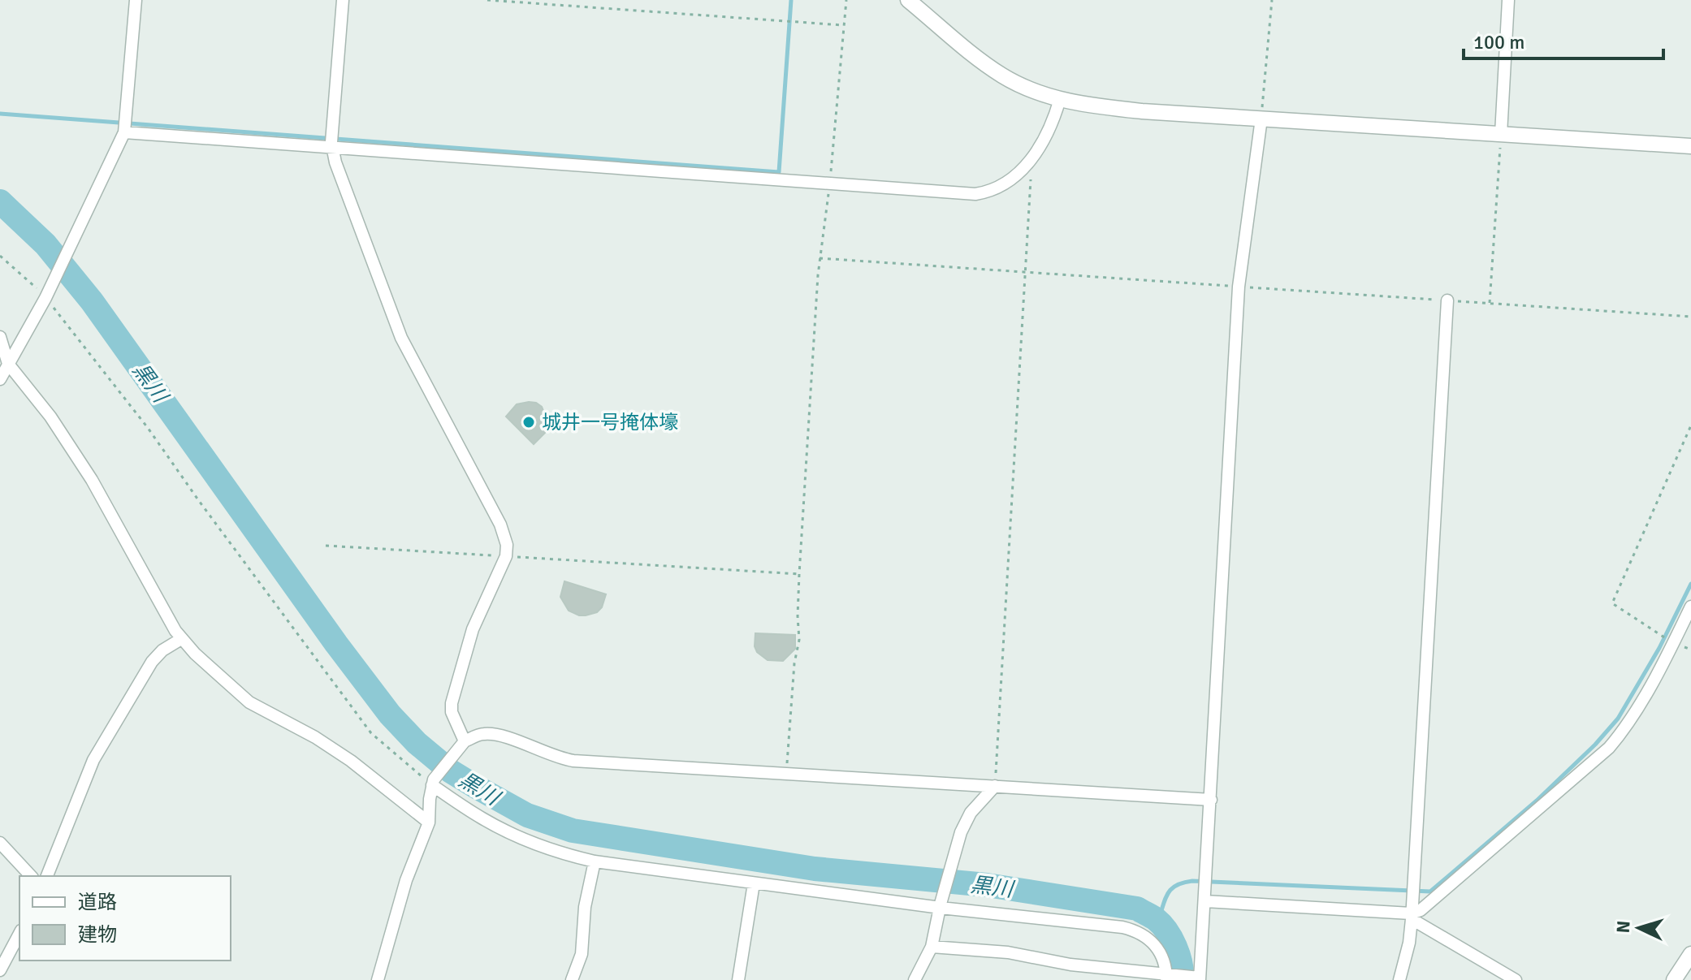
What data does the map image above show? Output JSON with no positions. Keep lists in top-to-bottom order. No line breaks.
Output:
{"water":["黒川"],"places":["城井一号掩体壕"],"legend":["道路","建物"],"scale_bar":"100 m","north":"left"}
